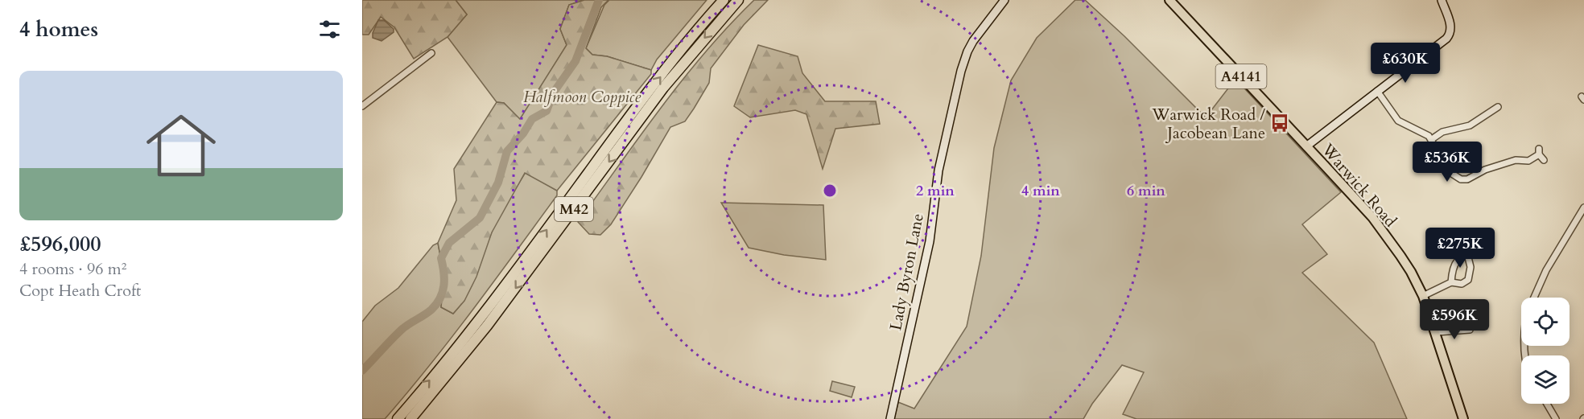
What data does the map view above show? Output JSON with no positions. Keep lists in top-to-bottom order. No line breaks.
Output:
{"streets":{"highway":["M42"],"main road":["A4141","Warwick Road"],"street":["Lady Byron Lane"]},"parks":["Halfmoon Coppice"],"places":{"bus stop":["Warwick Road / Jacobean Lane"]},"page":{"heading":"4 homes","price":["£630K","£536K","£275K","£596K"],"list":[{"name":"£596,000","note":"4 rooms · 96 m² · Copt Heath Croft"}]},"rings":["2 min","4 min","6 min"]}
